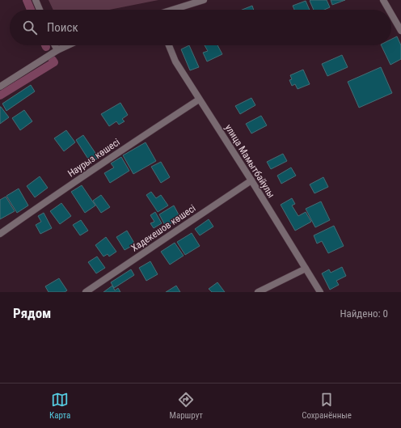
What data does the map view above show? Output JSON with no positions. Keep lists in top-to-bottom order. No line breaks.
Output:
{"streets":{"street":["Наурыз көшесі","улица Мамытбайулы","Хадекешов көшесі"]},"crossings":[["Наурыз көшесі","улица Мамытбайулы"],["улица Мамытбайулы","Хадекешов көшесі"]],"page":{"search":"Поиск","heading":["Рядом","Найдено: 0"],"nav":["Карта","Маршрут","Сохранённые"]}}
